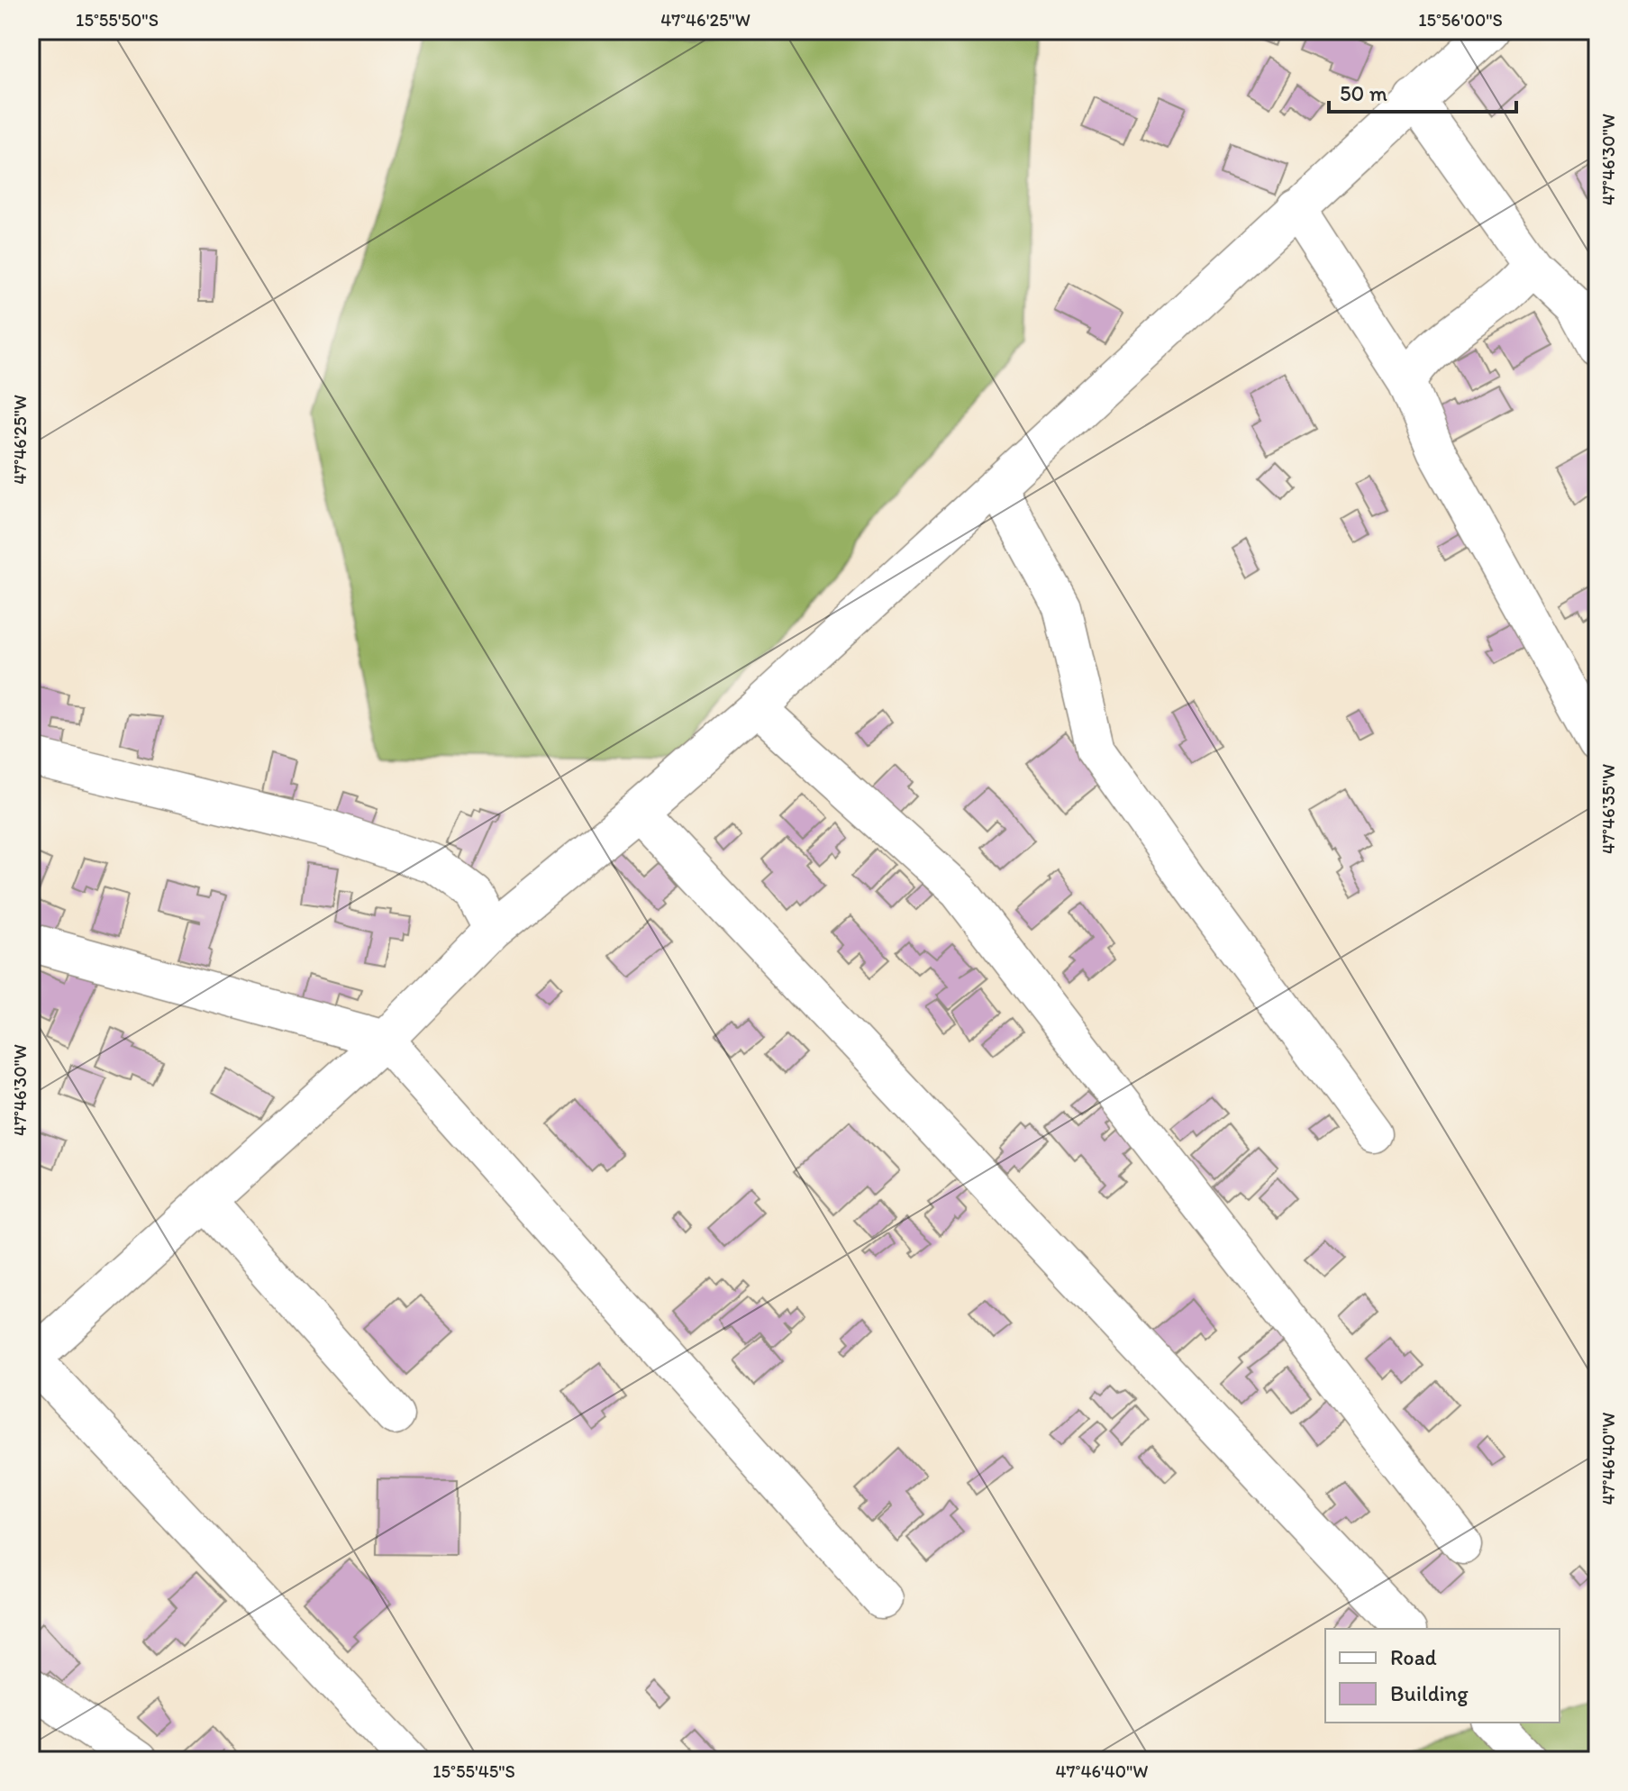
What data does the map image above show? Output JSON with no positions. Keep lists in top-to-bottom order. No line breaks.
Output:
{"legend":["Road","Building"],"scale_bar":"50 m","coordinates":["15°55'50\"S","47°46'25\"W","15°56'00\"S","47°46'30\"W","47°46'35\"W","47°46'40\"W","15°55'45\"S"]}
